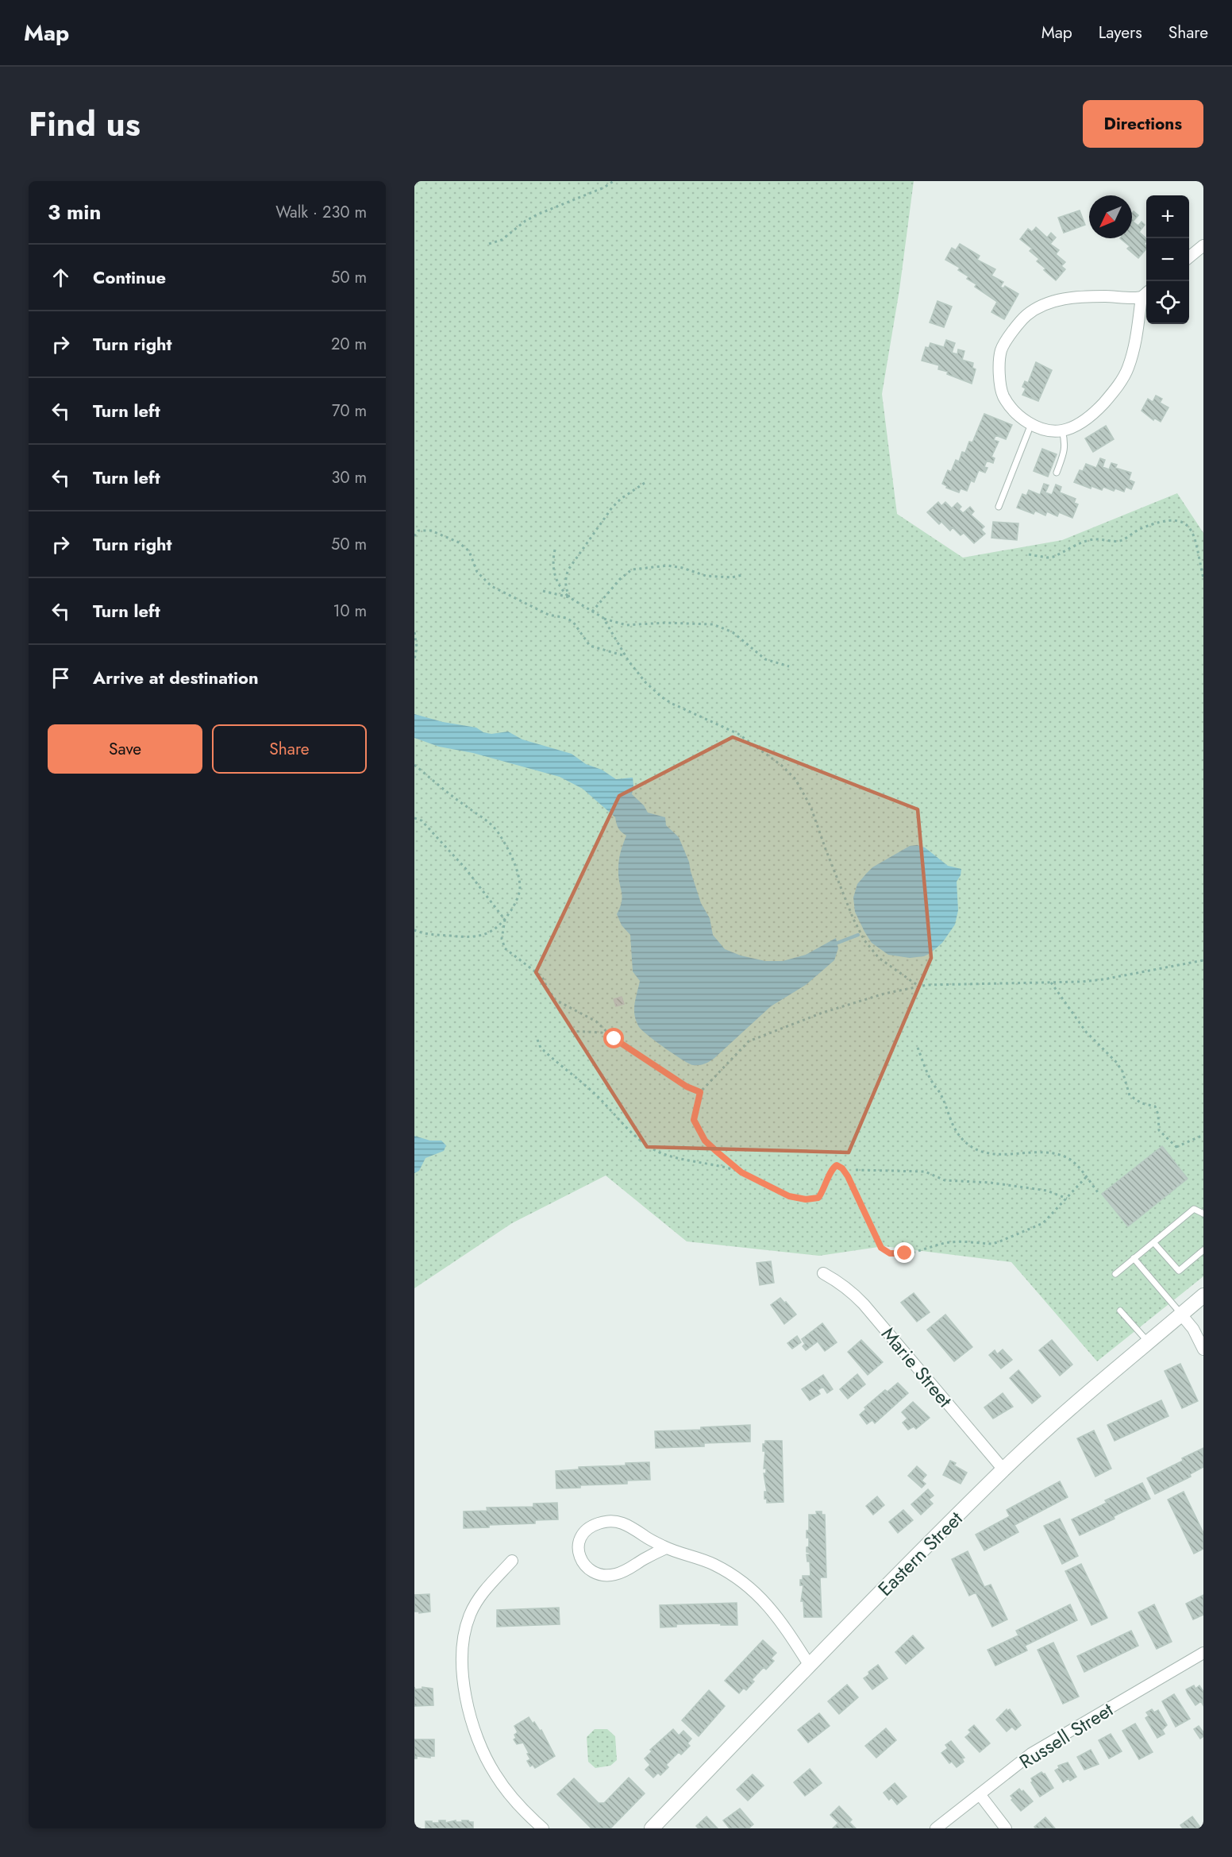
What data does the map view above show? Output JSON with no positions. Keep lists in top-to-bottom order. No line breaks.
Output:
{"streets":{"street":["Marie Street","Eastern Street","Russell Street"]},"crossings":[["Marie Street","Eastern Street"]],"north":"bottom left","page":{"header":"Map","nav":["Map","Layers","Share"],"title":"Find us","buttons":["Directions",["Save","Share"]],"heading":["3 min","Walk · 230 m"],"map_buttons":["+","−"],"list":[["Continue","50 m"],["Turn right","20 m"],["Turn left","70 m"],["Turn left","30 m"],["Turn right","50 m"],["Turn left","10 m"],"Arrive at destination"]}}
